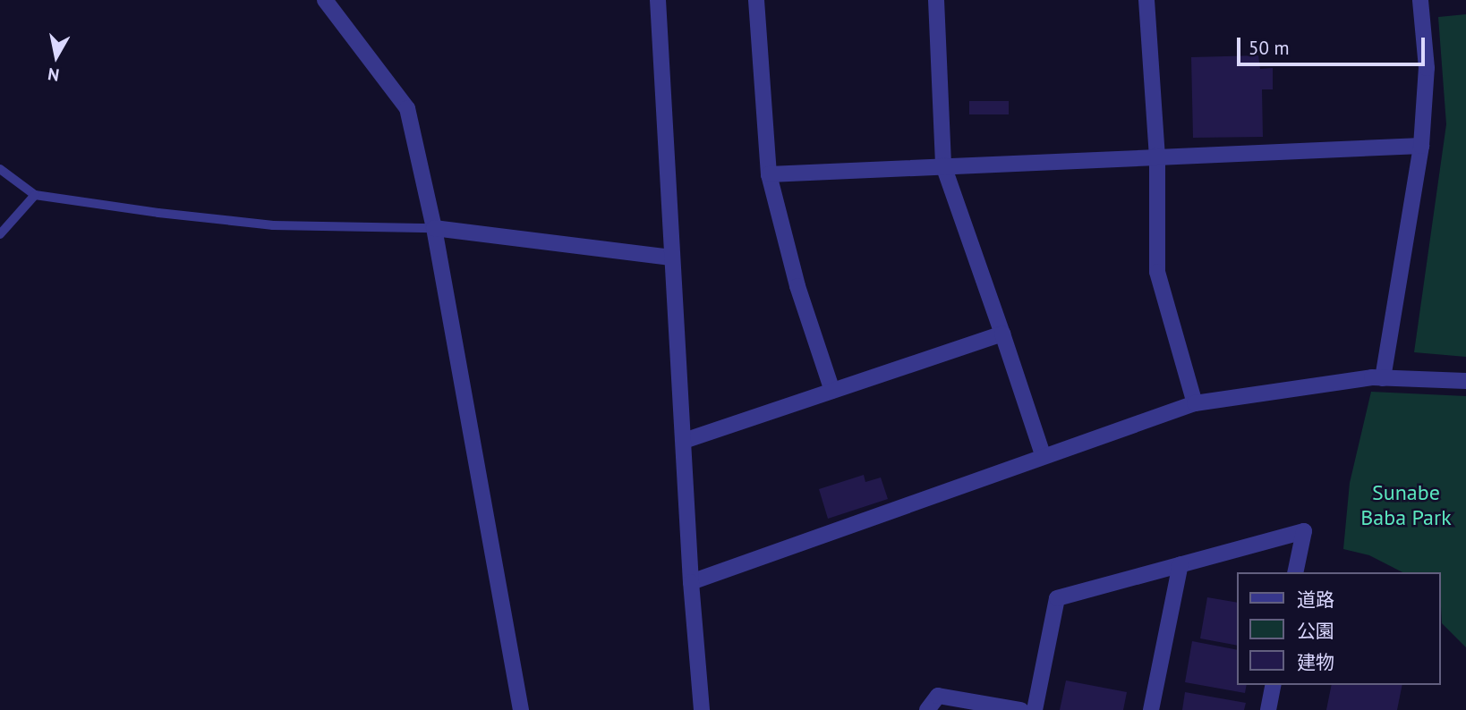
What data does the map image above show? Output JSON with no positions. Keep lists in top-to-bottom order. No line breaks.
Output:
{"parks":["Sunabe Baba Park"],"legend":["道路","公園","建物"],"scale_bar":"50 m","north":"bottom"}
